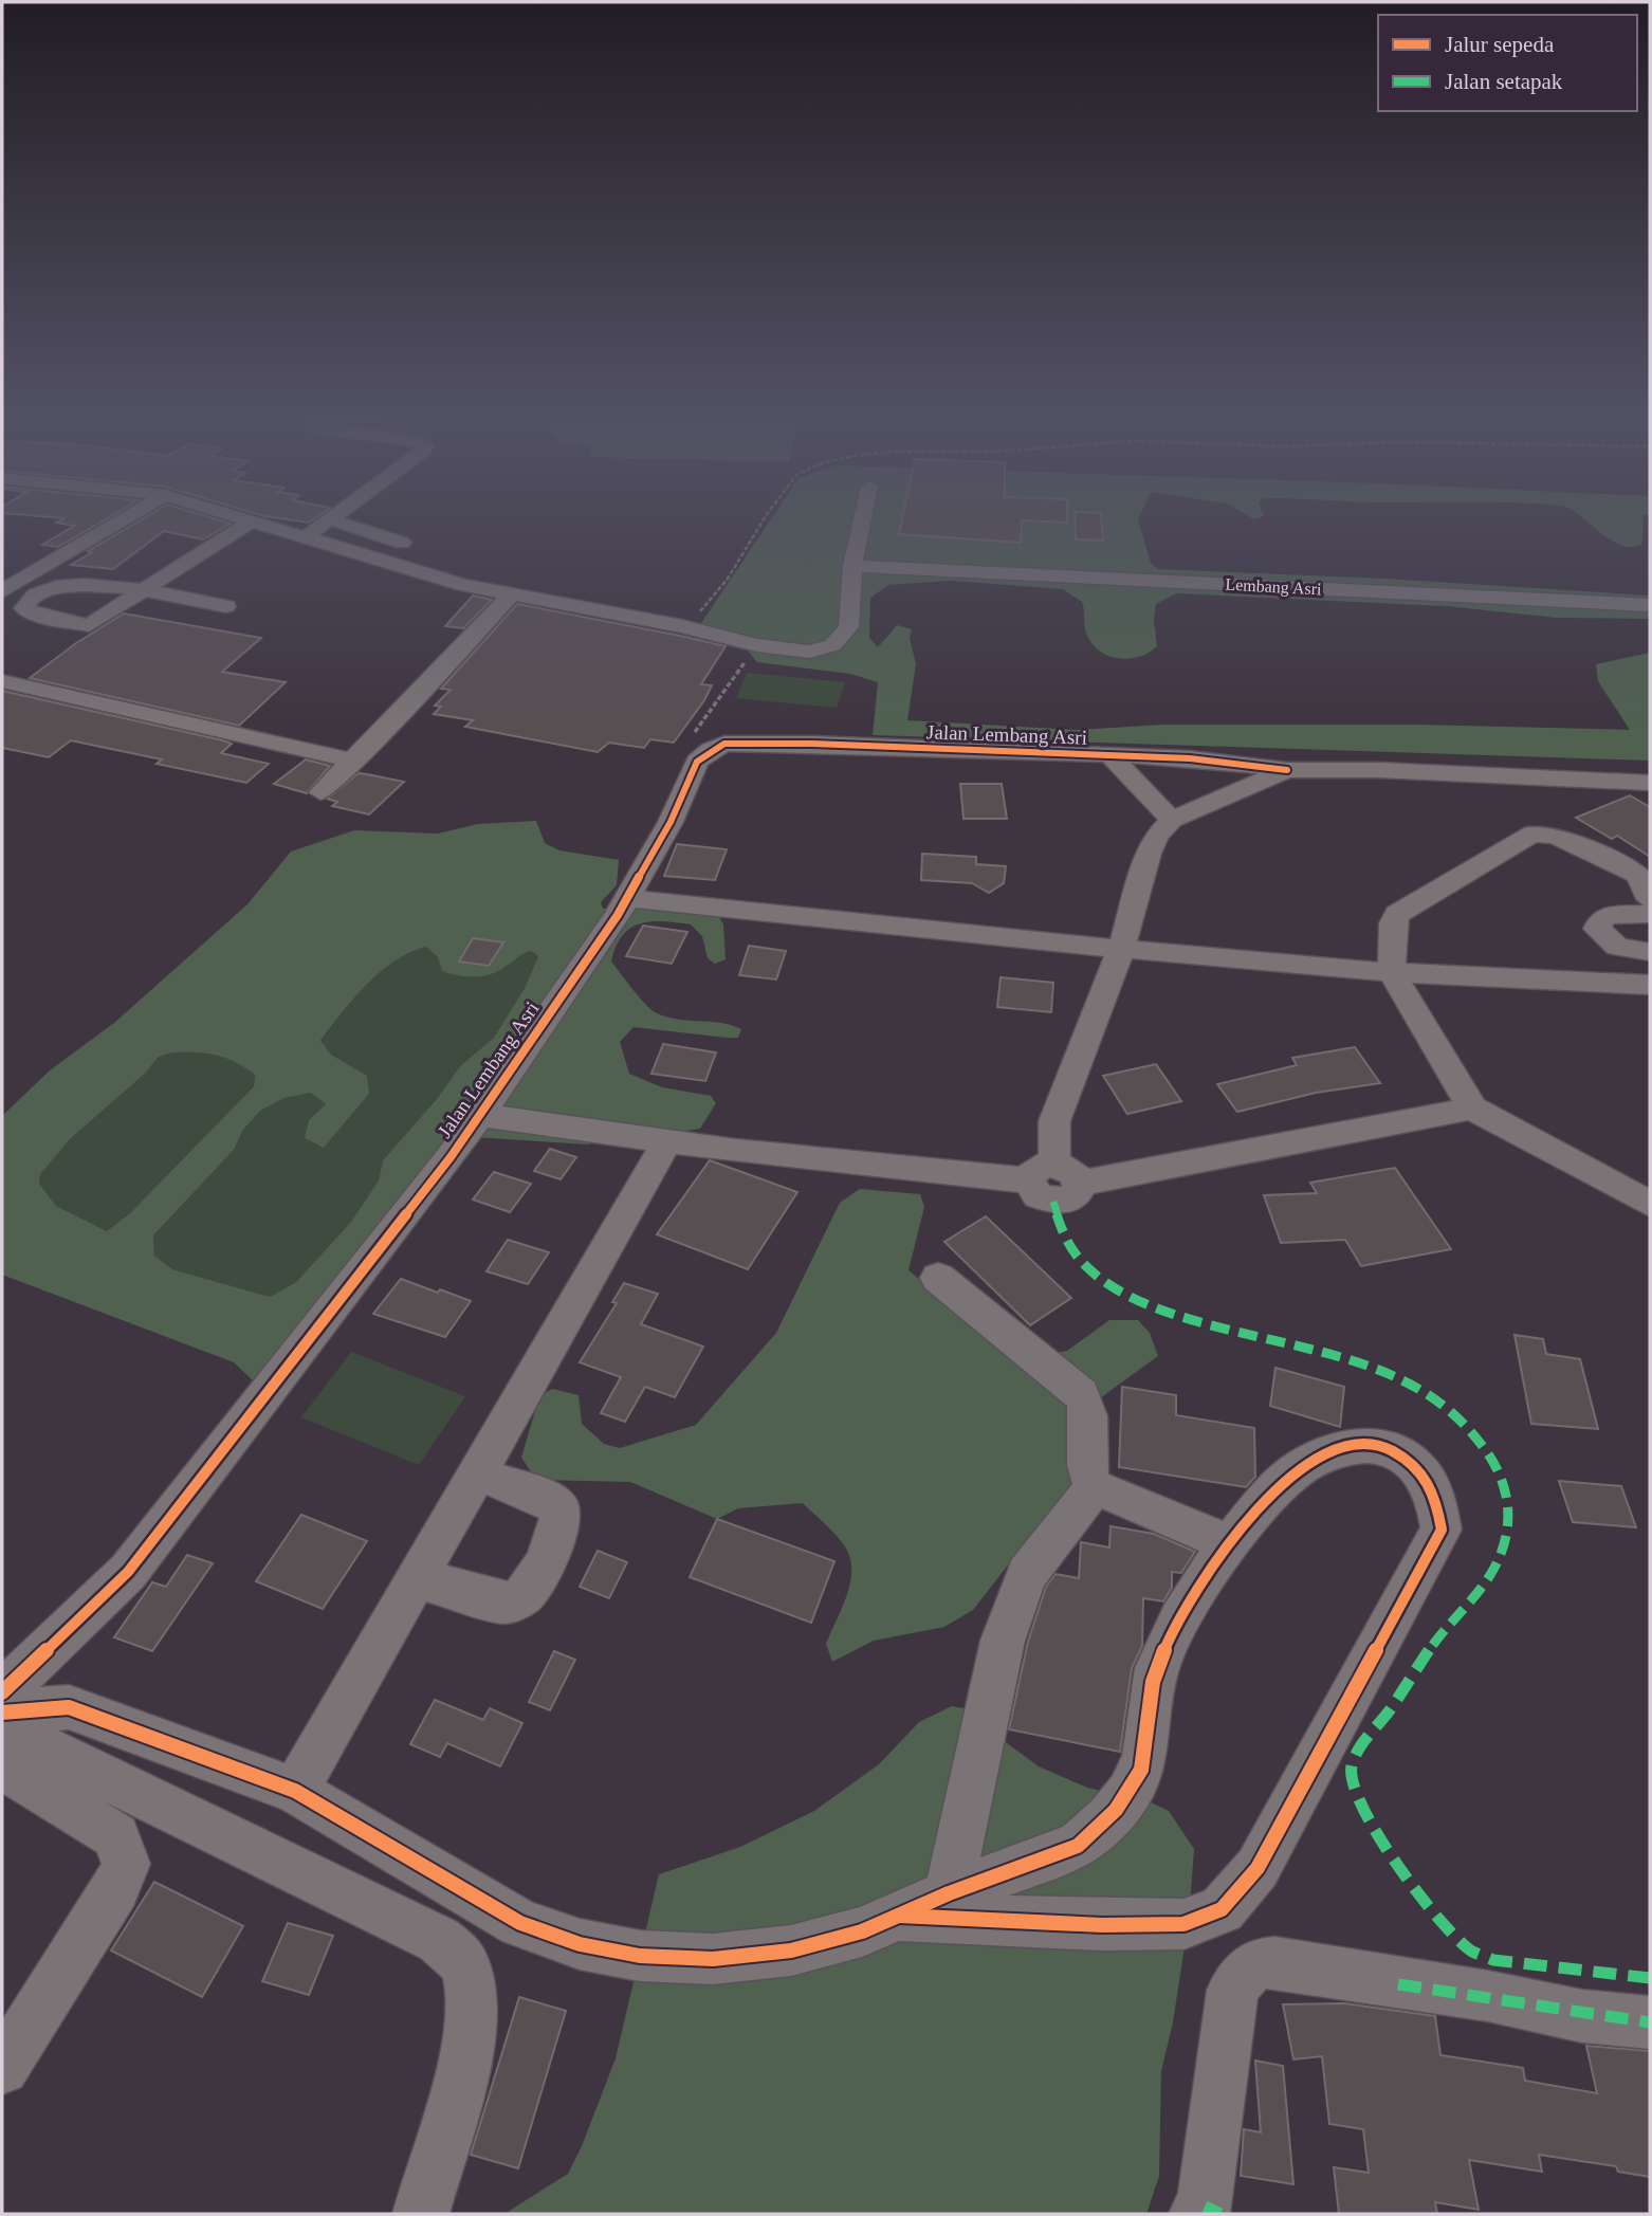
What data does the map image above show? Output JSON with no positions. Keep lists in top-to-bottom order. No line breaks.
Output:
{"streets":{"street":["Lembang Asri","Jalan Lembang Asri"]},"legend":["Jalur sepeda","Jalan setapak"]}
